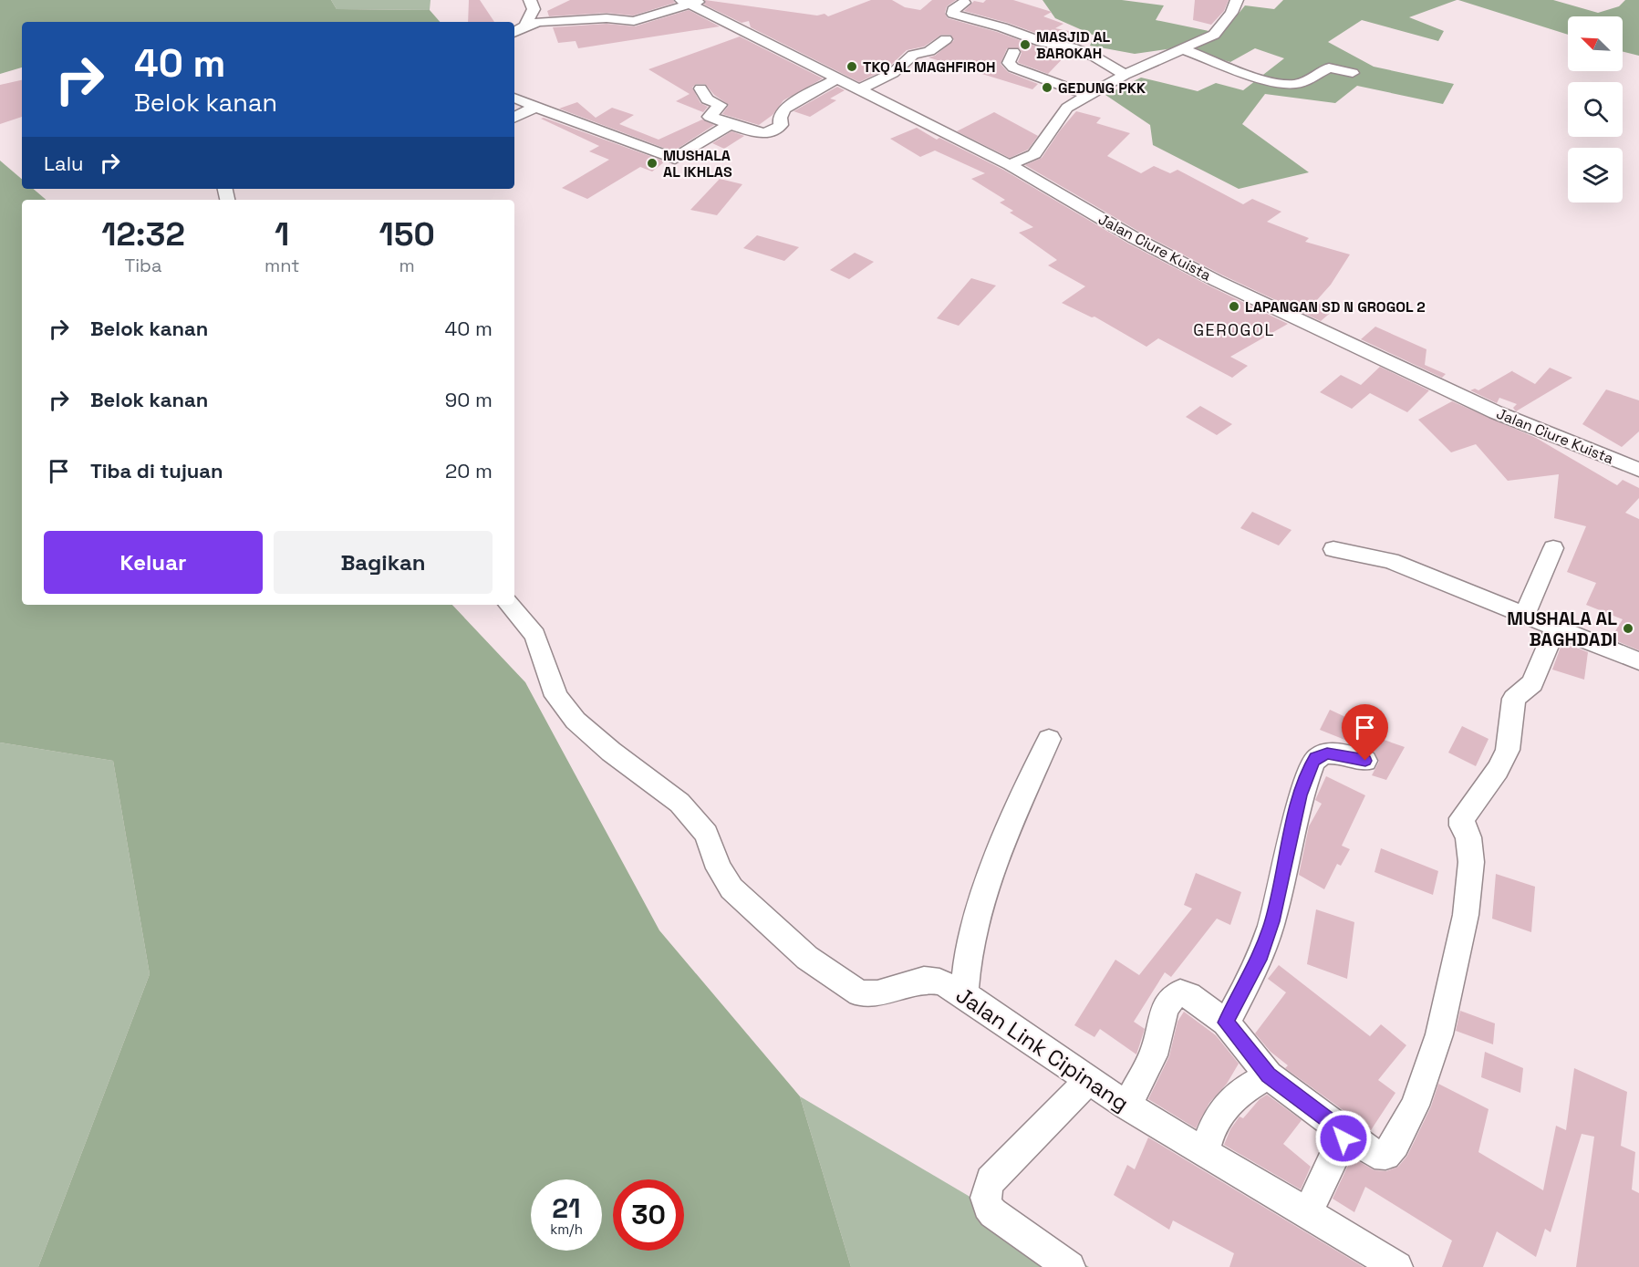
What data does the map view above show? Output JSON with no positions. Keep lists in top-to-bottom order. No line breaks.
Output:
{"streets":{"street":["Jalan Ciure Kuista","Jalan Link Cipinang"]},"districts":["GEROGOL"],"places":["MASJID AL BAROKAH","TKQ AL MAGHFIROH","GEDUNG PKK","MUSHALA AL IKHLAS","LAPANGAN SD N GROGOL 2","MUSHALA AL BAGHDADI"],"north":"top left","page":{"turn":["40 m","Belok kanan"],"then":"Lalu","eta":["12:32","Tiba","1","mnt","150","m"],"list":[{"name":"Belok kanan","value":"40 m"},{"name":"Belok kanan","value":"90 m"},{"name":"Tiba di tujuan","value":"20 m"}],"buttons":["Keluar","Bagikan"],"speed":"21 km/h","limit":"30"}}
